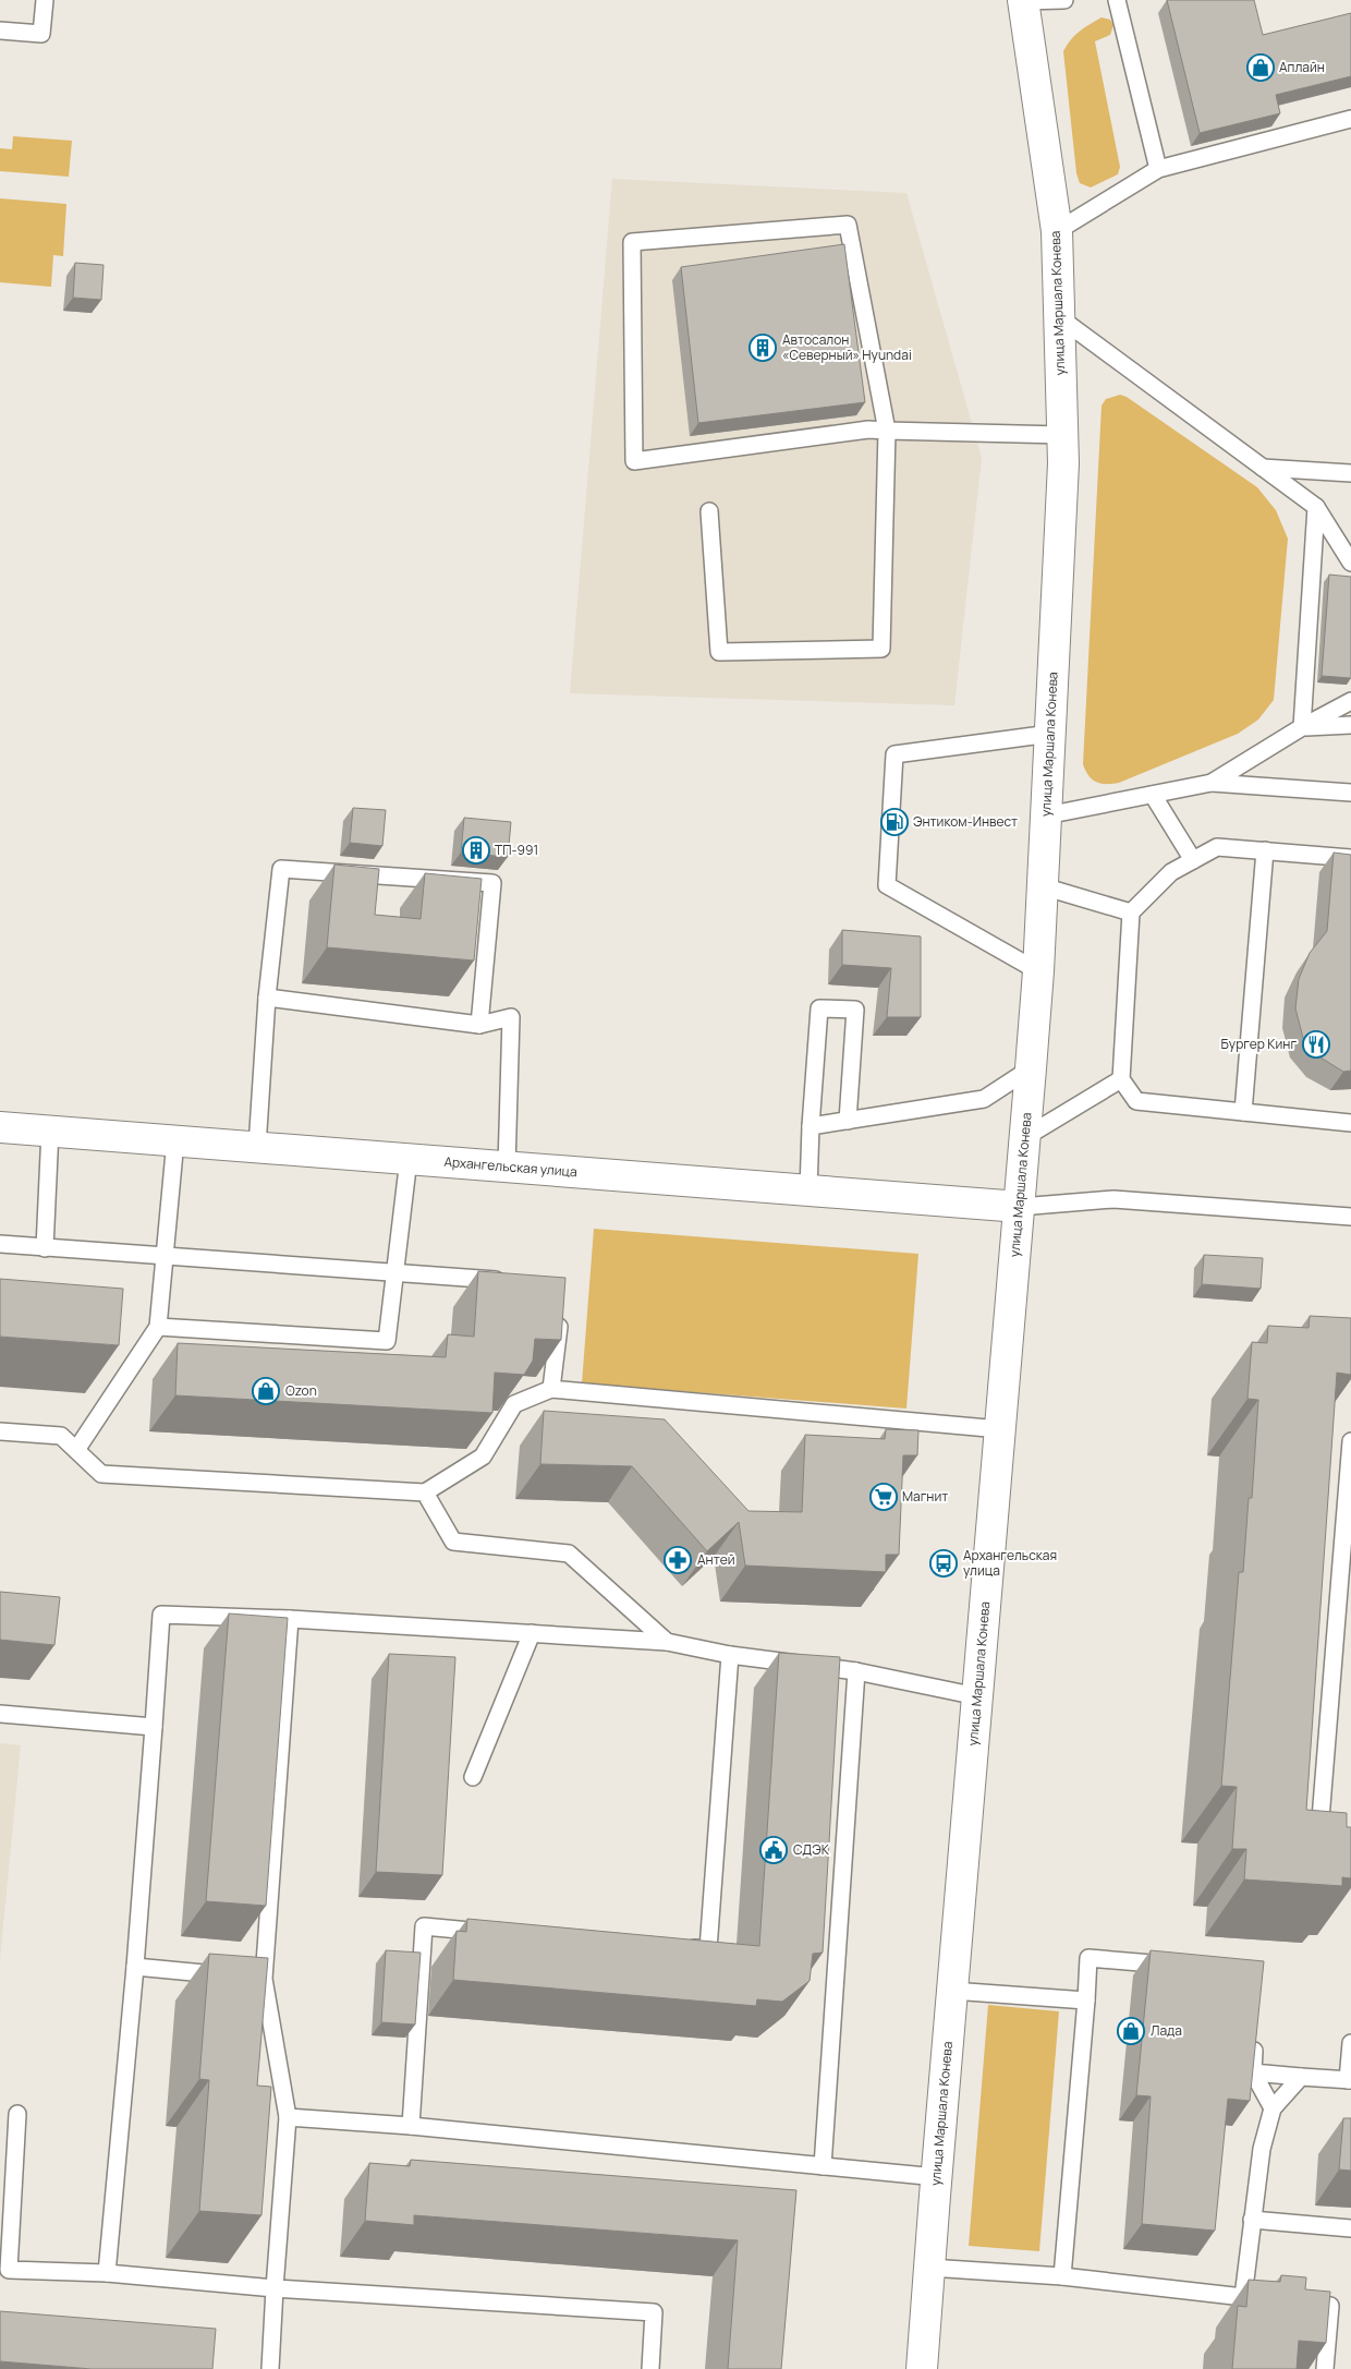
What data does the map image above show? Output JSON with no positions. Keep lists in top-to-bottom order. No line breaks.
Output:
{"streets":{"main road":["улица Маршала Конева","Архангельская улица"]},"crossings":[["улица Маршала Конева","Архангельская улица"]],"places":{"shop":["Аплайн","Ozon","Лада"],"building":["Автосалон «Северный» Hyundai","ТП-991"],"fuel station":["Энтиком-Инвест"],"restaurant":["Бургер Кинг"],"supermarket":["Магнит"],"pharmacy":["Антей"],"bus stop":["Архангельская улица"],"public building":["СДЭК"]}}
